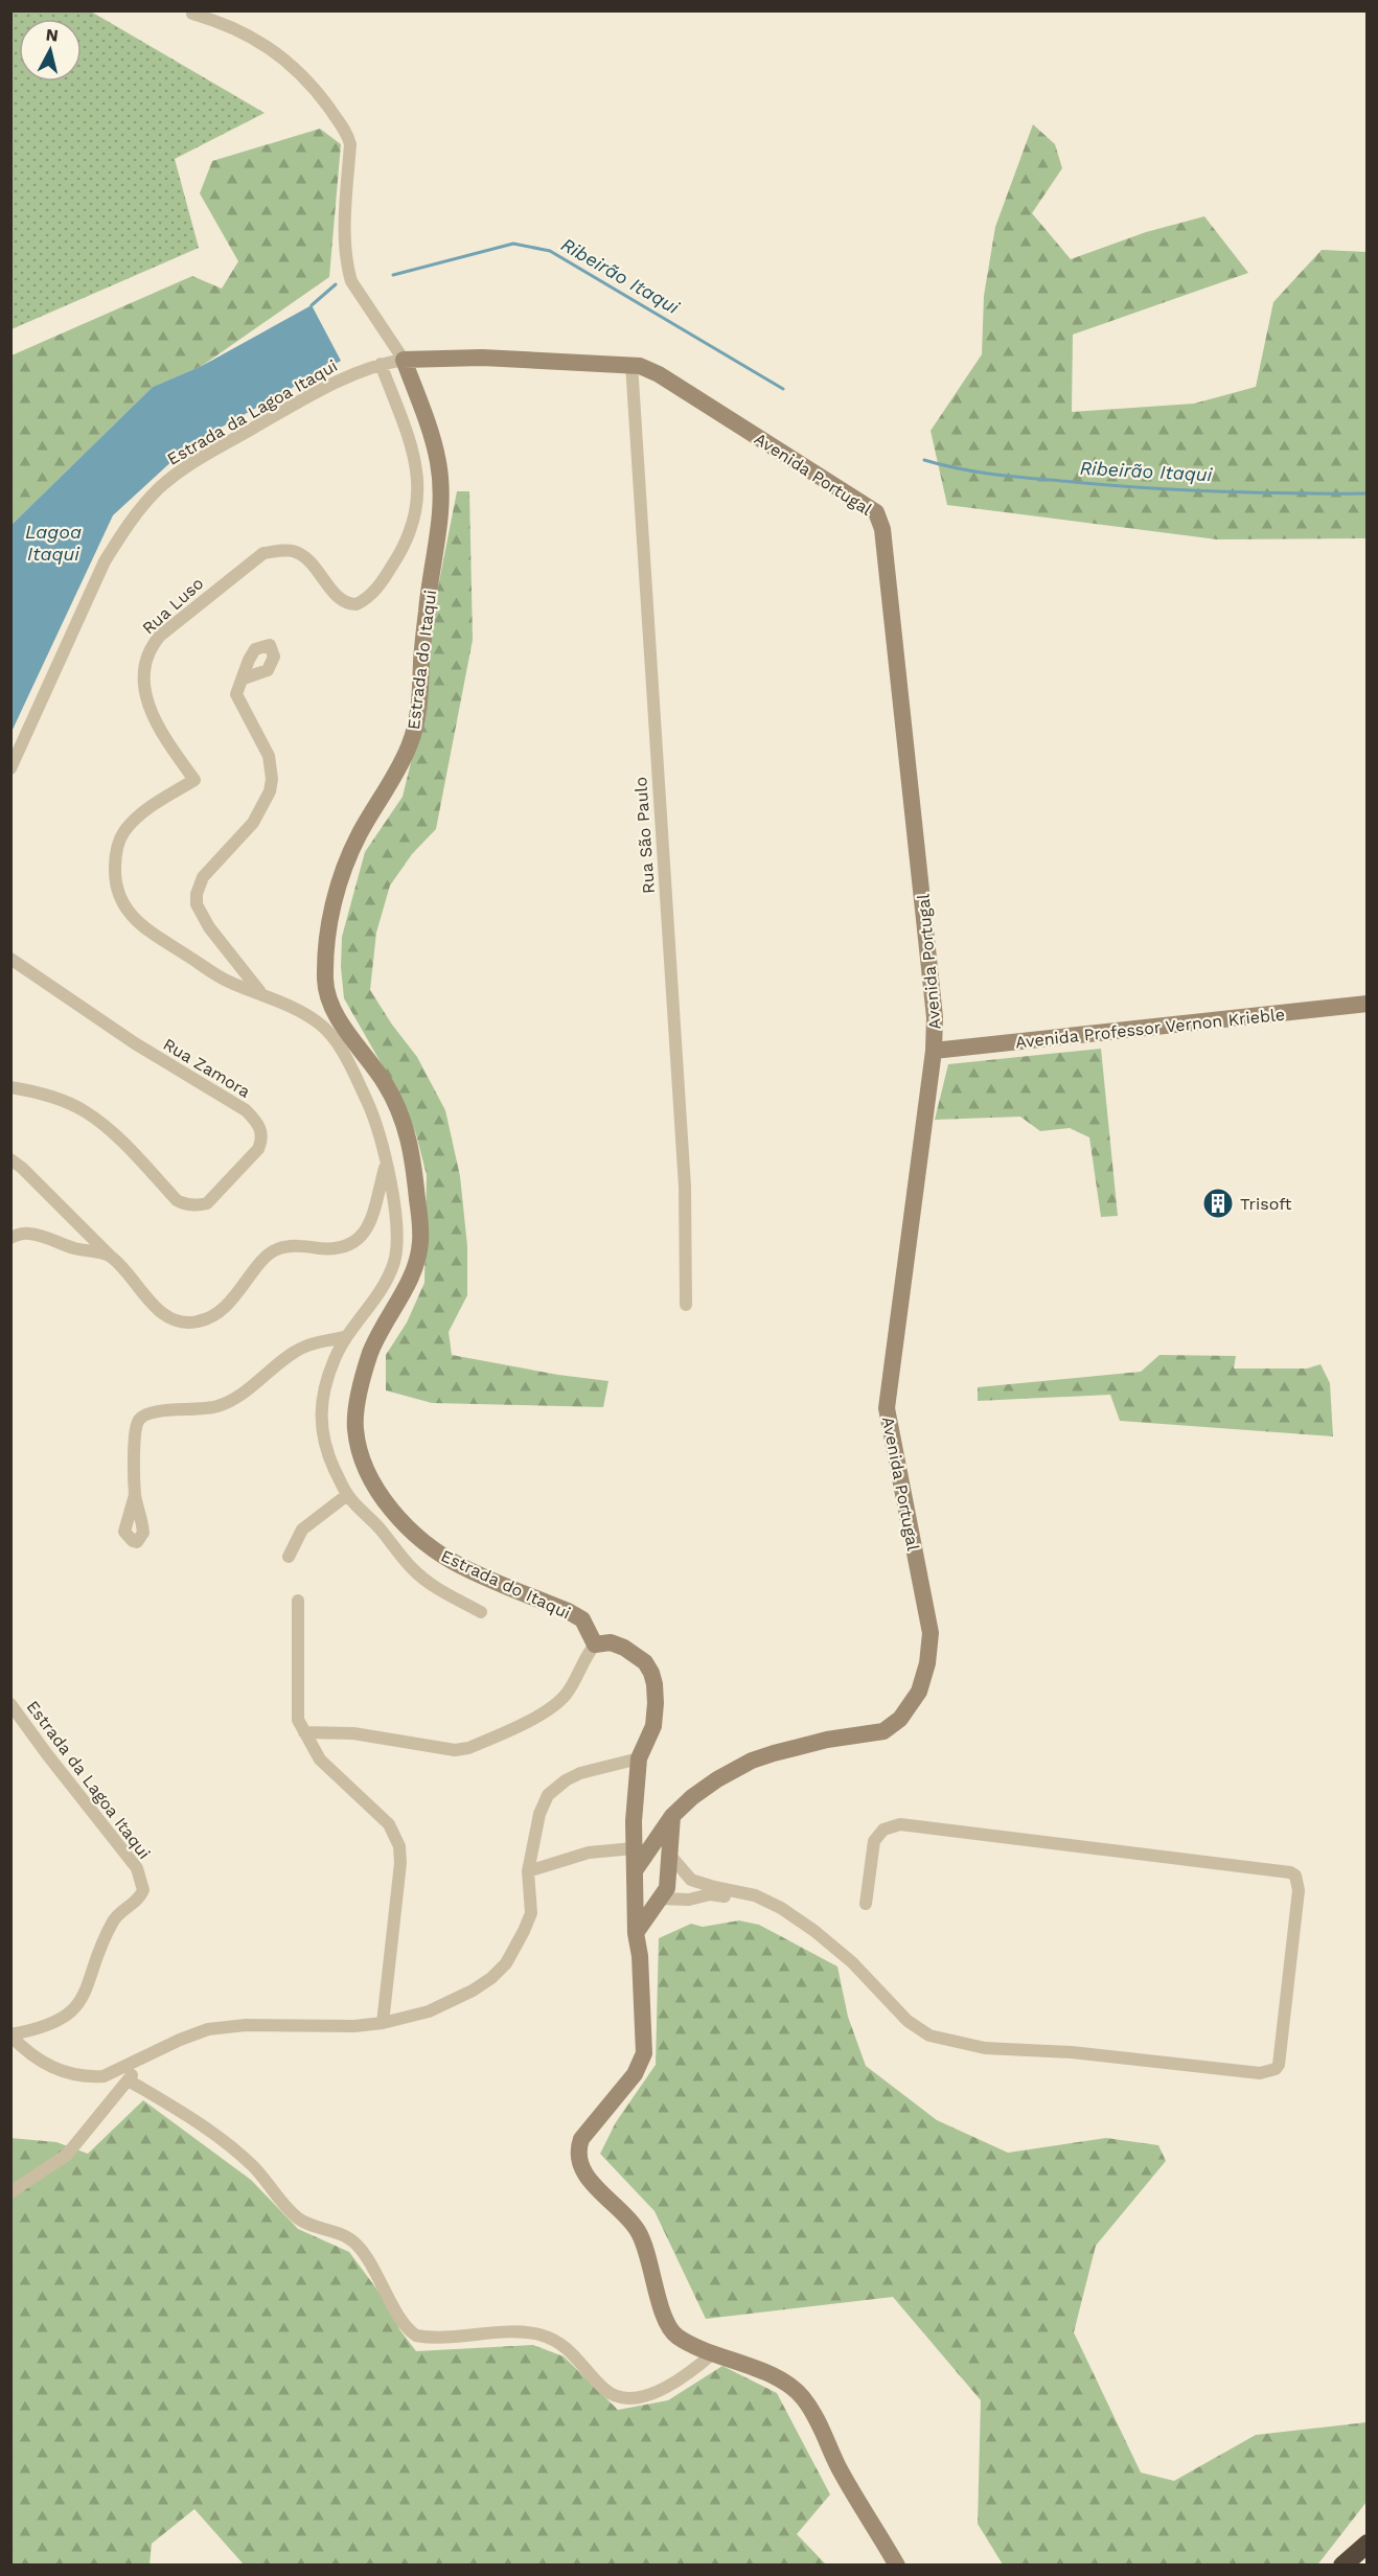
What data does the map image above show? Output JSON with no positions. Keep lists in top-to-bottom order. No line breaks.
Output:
{"streets":{"street":["Estrada da Lagoa Itaqui","Avenida Portugal","Rua Luso","Estrada do Itaqui","Rua São Paulo","Avenida Professor Vernon Krieble","Rua Zamora"]},"crossings":[["Estrada da Lagoa Itaqui","Avenida Portugal"],["Estrada da Lagoa Itaqui","Rua Luso"],["Avenida Portugal","Rua Luso"],["Avenida Portugal","Estrada do Itaqui"],["Avenida Portugal","Rua São Paulo"],["Avenida Portugal","Avenida Professor Vernon Krieble"]],"water":["Ribeirão Itaqui","Lagoa Itaqui"],"places":{"building":["Trisoft"]},"north":"top"}
